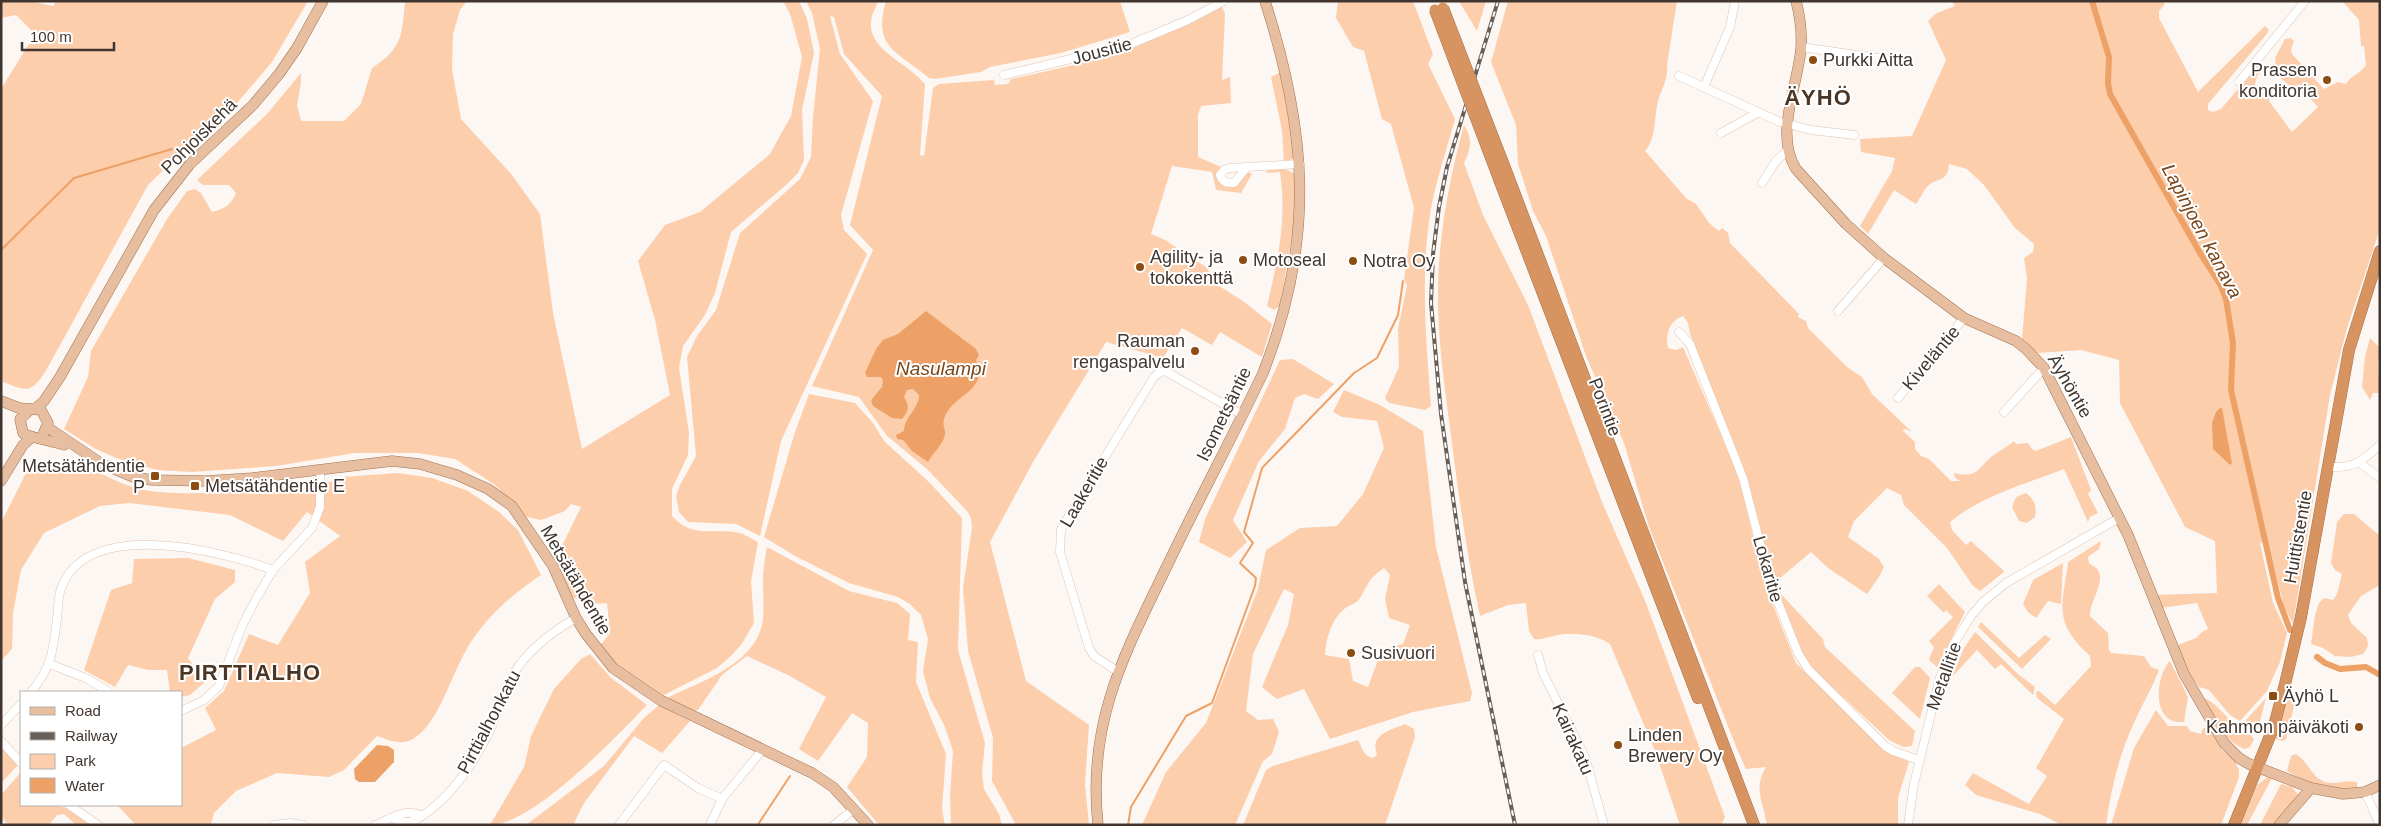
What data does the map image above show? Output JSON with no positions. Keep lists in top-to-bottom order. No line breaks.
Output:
{"streets":{"highway":["Porintie","Huittistentie"],"main road":["Pohjoiskehä","Äyhöntie","Isometsäntie","Metsätähdentie"],"street":["Jousitie","Kiveläntie","Laakeritie","Lokaritie","Metallitie","Pirttialhonkatu","Kairakatu"]},"crossings":[["Pohjoiskehä","Metsätähdentie"],["Kiveläntie","Äyhöntie"],["Äyhöntie","Huittistentie"],["Äyhöntie","Metallitie"],["Isometsäntie","Laakeritie"],["Lokaritie","Metallitie"],["Metsätähdentie","Pirttialhonkatu"]],"districts":["ÄYHÖ","PIRTTIALHO"],"water":["Lapinjoen kanava","Nasulampi"],"places":{"other":["Purkki Aitta","Prassen konditoria","Motoseal","Notra Oy","Agility- ja tokokenttä","Rauman rengaspalvelu","Susivuori","Kahmon päiväkoti","Linden Brewery Oy"],"transit":["Metsätähdentie P","Metsätähdentie E","Äyhö L"]},"legend":["Road","Railway","Park","Water"],"scale_bar":"100 m"}
